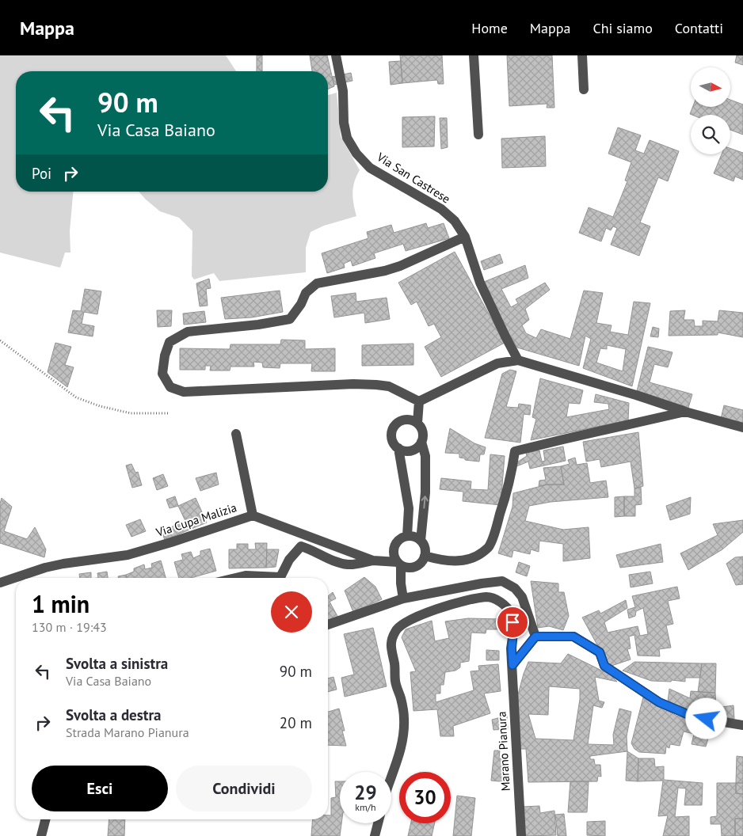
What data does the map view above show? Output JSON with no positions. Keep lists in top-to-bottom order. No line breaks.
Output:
{"streets":{"street":["Via San Castrese","Via Cupa Malizia","Marano Pianura"]},"north":"right","page":{"header":"Mappa","nav":["Home","Mappa","Chi siamo","Contatti"],"turn":["90 m","Via Casa Baiano"],"then":"Poi","heading":["1 min","130 m · 19:43"],"list":[{"name":"Svolta a sinistra","note":"Via Casa Baiano","value":"90 m"},{"name":"Svolta a destra","note":"Strada Marano Pianura","value":"20 m"}],"buttons":["Esci","Condividi"],"speed":"29 km/h","limit":"30"}}
